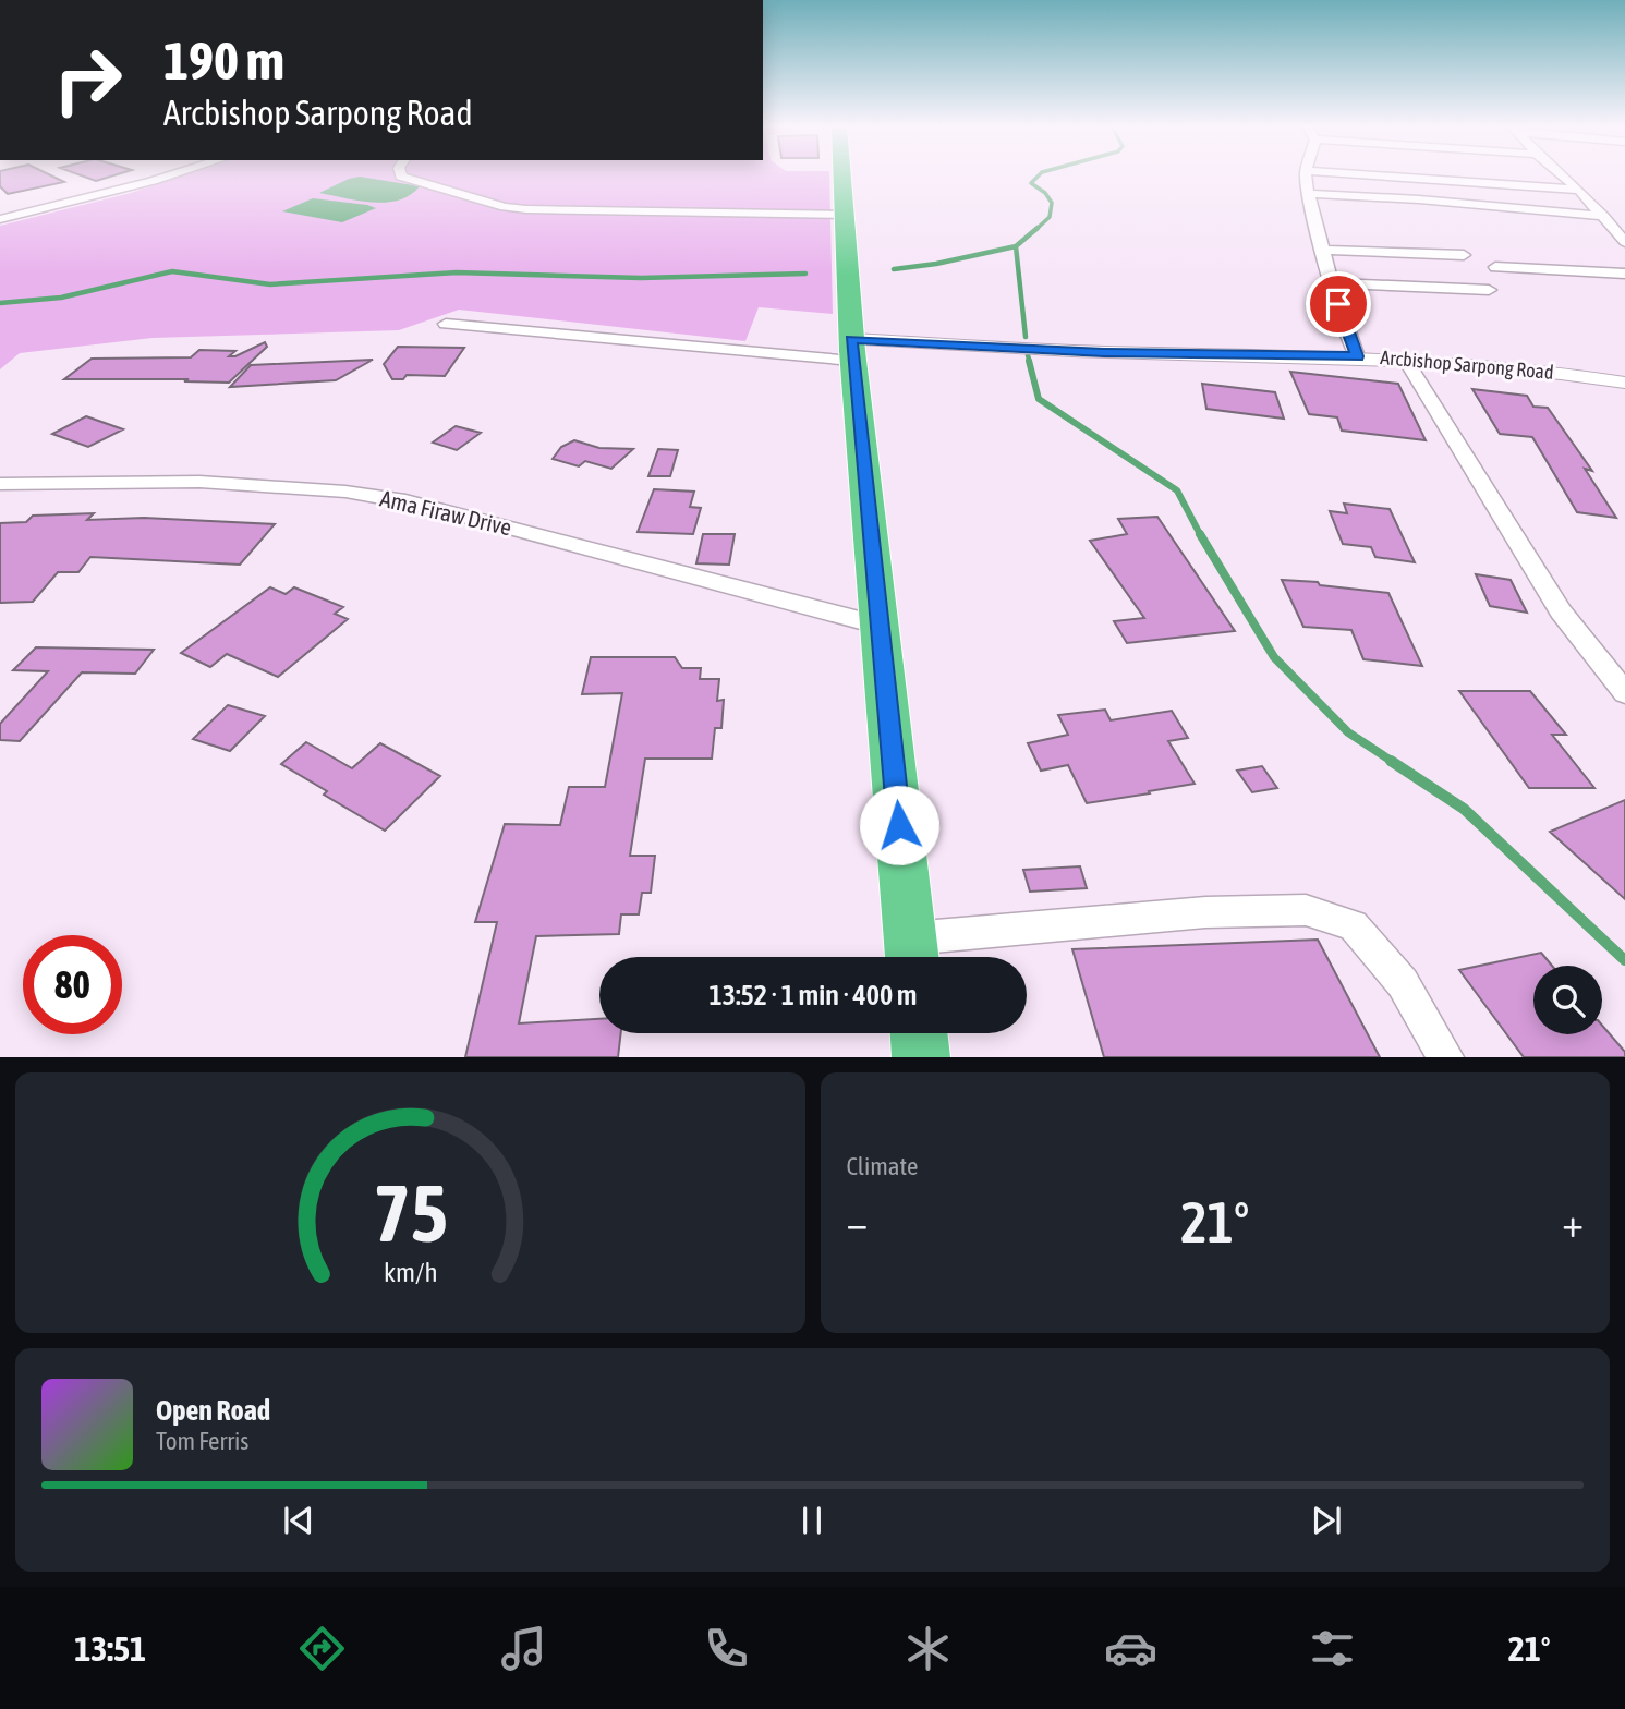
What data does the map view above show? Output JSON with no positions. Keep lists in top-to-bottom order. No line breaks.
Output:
{"streets":{"street":["Arcbishop Sarpong Road","Ama Firaw Drive"]},"page":{"turn":["190 m","Arcbishop Sarpong Road"],"limit":"80","trip":"13:52 · 1 min · 400 m","tile":"Climate","heat":["−","21°","+"],"song":["Open Road","Tom Ferris"],"tabs":["13:51","21°"],"gauge":["75","km/h"]}}
